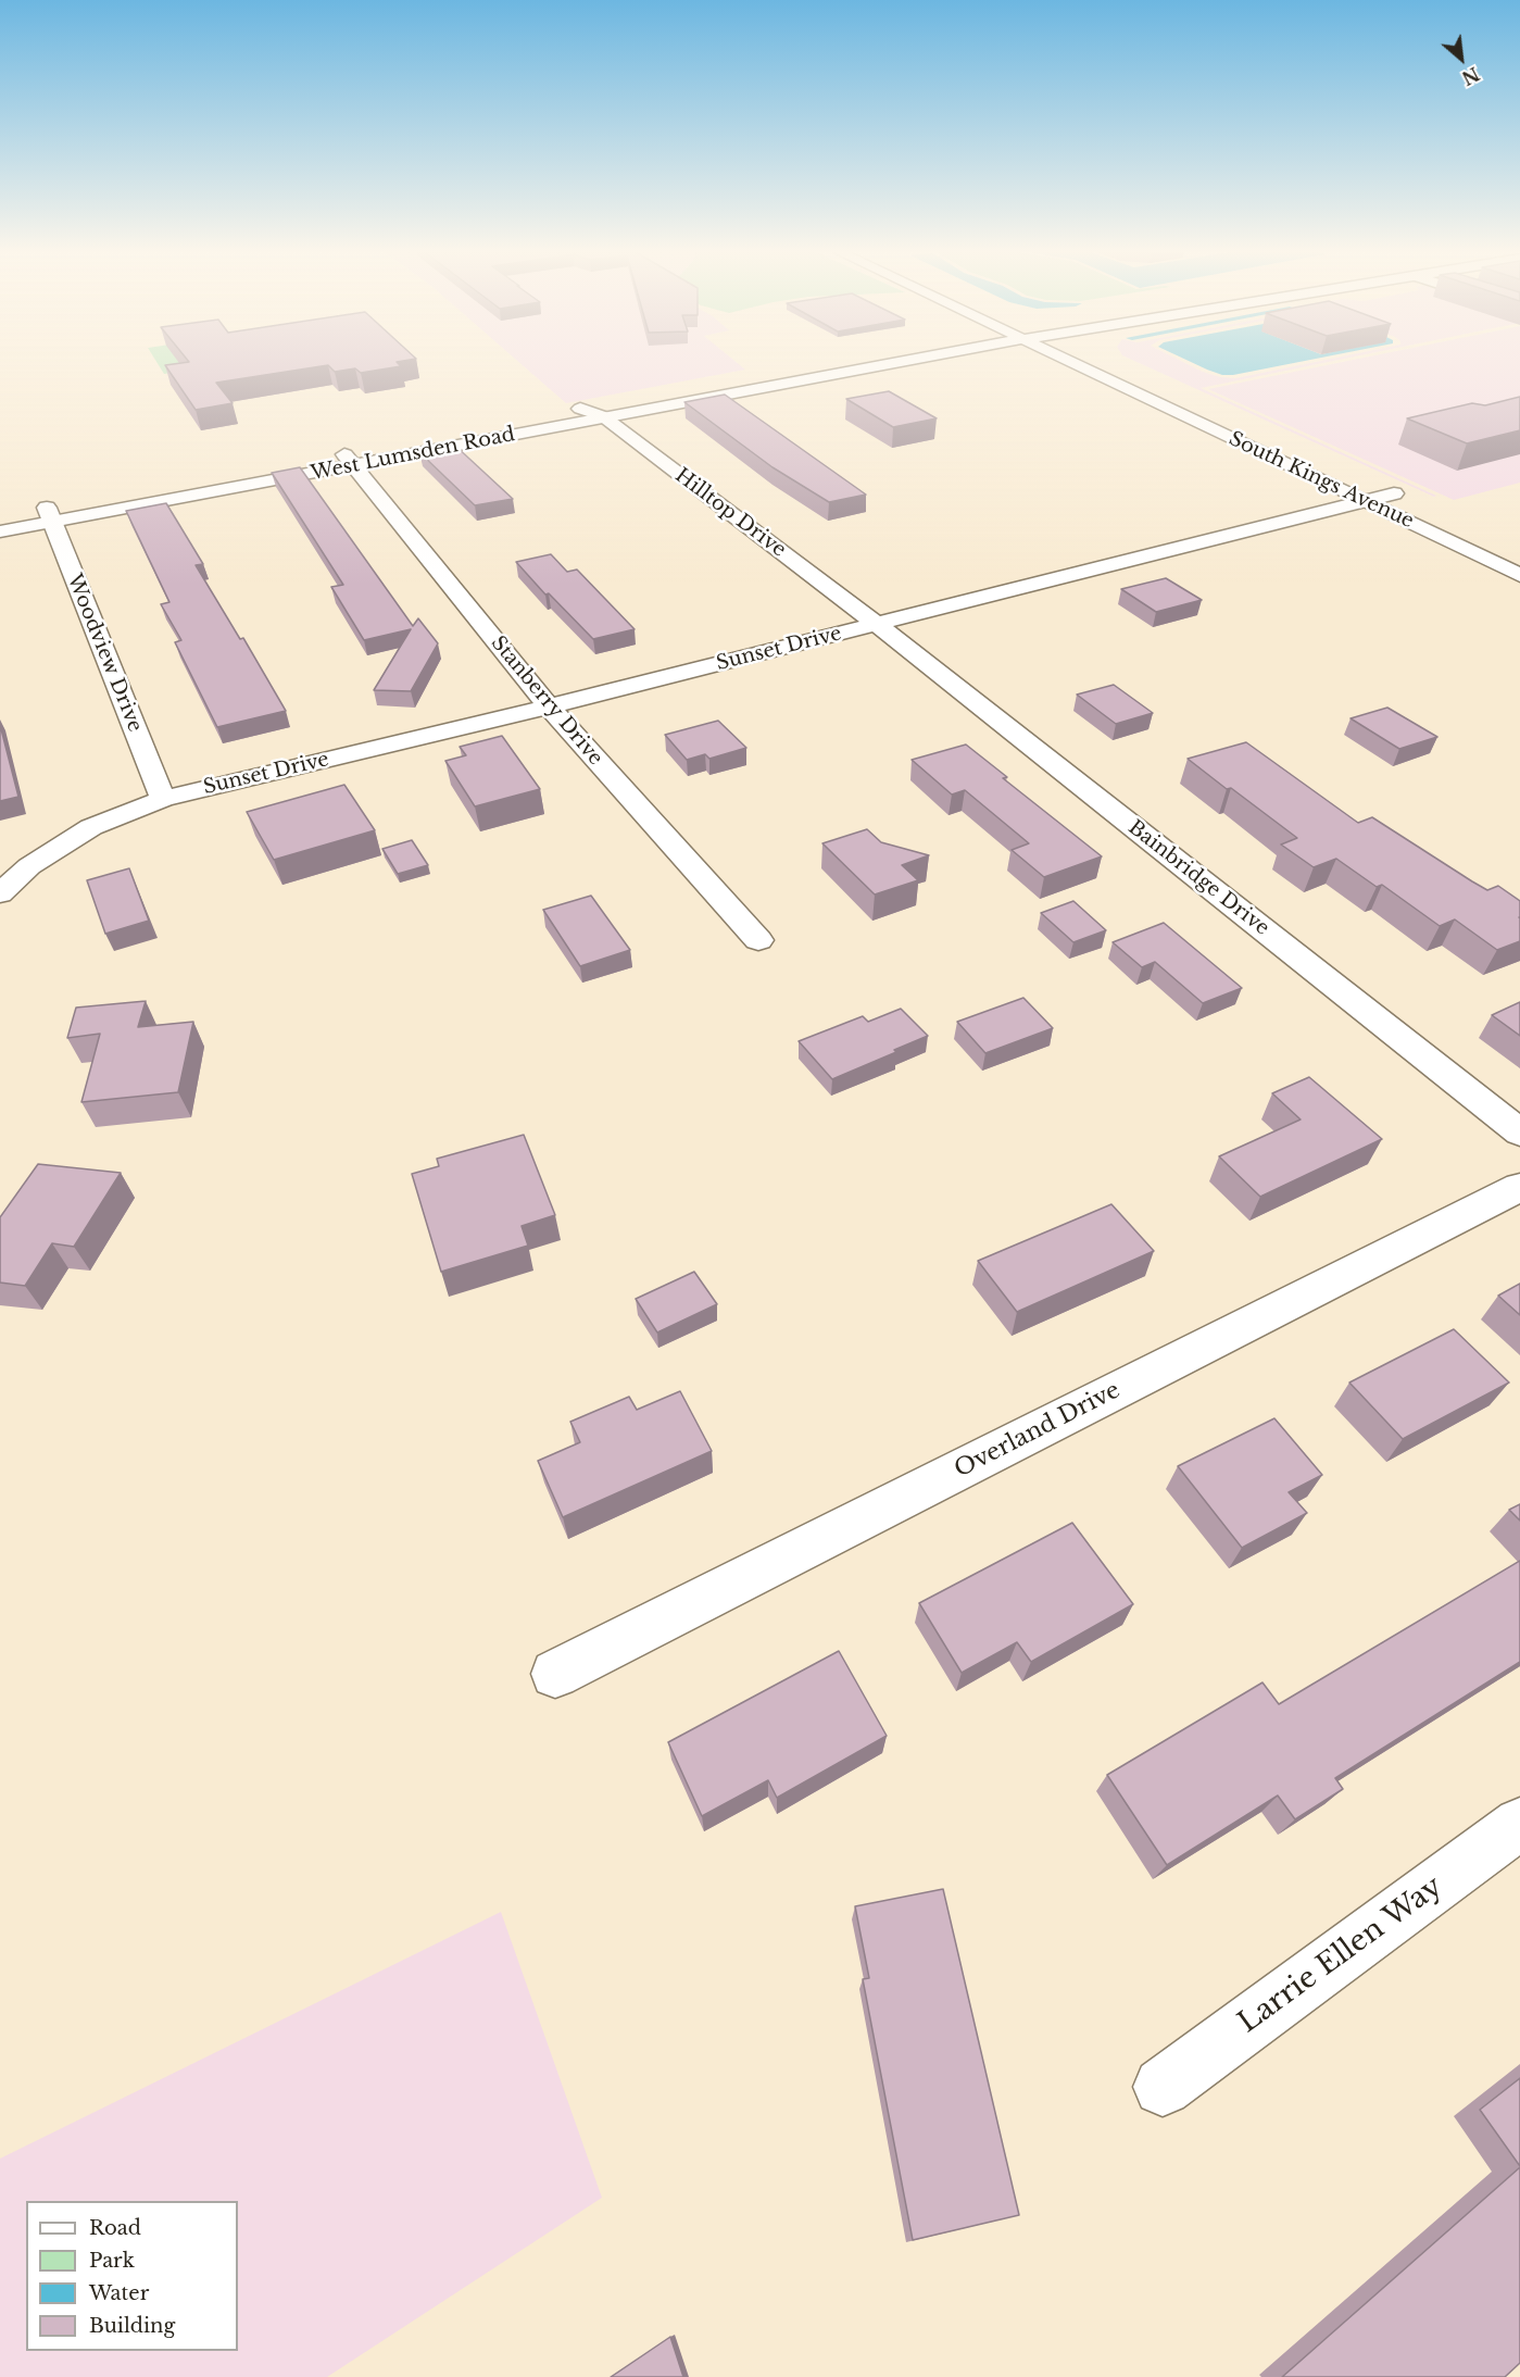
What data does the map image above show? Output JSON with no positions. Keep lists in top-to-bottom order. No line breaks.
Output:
{"streets":{"main road":["West Lumsden Road","South Kings Avenue","Hilltop Drive","Sunset Drive","Woodview Drive","Stanberry Drive","Bainbridge Drive","Overland Drive","Larrie Ellen Way"]},"crossings":[["West Lumsden Road","Hilltop Drive"],["West Lumsden Road","Woodview Drive"],["West Lumsden Road","Stanberry Drive"],["South Kings Avenue","Sunset Drive"],["Hilltop Drive","Sunset Drive"],["Hilltop Drive","Bainbridge Drive"],["Sunset Drive","Woodview Drive"],["Sunset Drive","Stanberry Drive"],["Sunset Drive","Bainbridge Drive"]],"legend":["Road","Park","Water","Building"],"north":"bottom right"}
